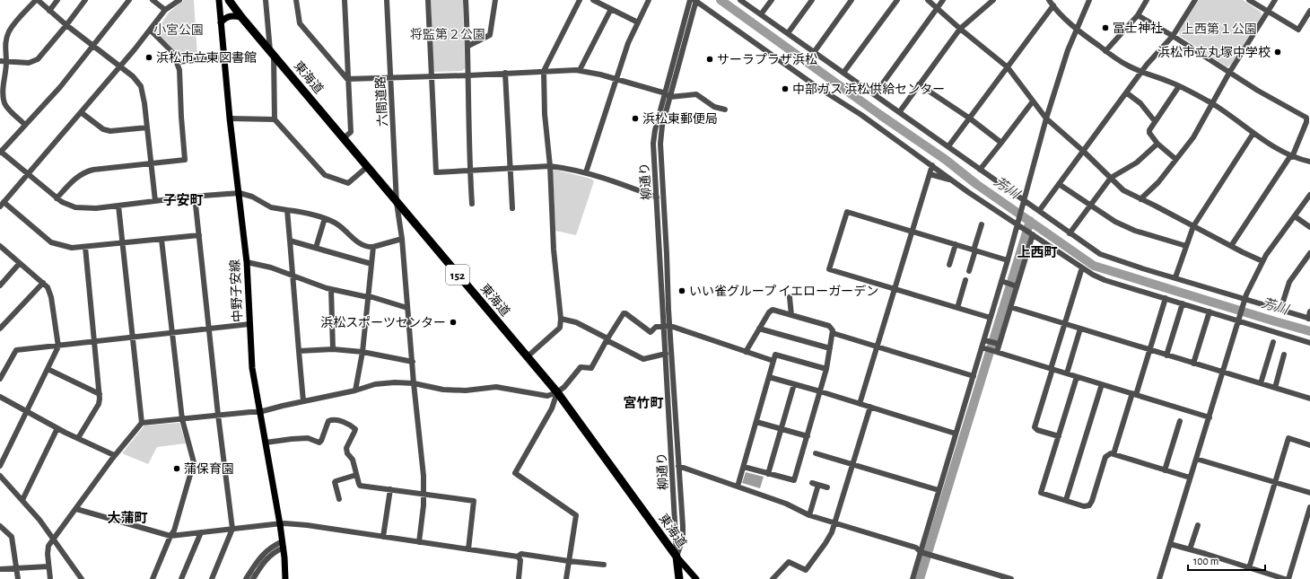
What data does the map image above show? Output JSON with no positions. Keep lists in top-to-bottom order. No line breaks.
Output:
{"streets":{"highway":["東海道","152"],"main road":["中野子安線"],"street":["六間道路","柳通り"]},"crossings":[["東海道","六間道路"],["東海道","柳通り"]],"districts":["子安町","上西町","宮竹町","大蒲町"],"water":["芳川"],"parks":["上西第１公園","小宮公園","将監第２公園"],"places":["冨士神社","浜松市立丸塚中学校","浜松市立東図書館","サーラプラザ浜松","中部ガス 浜松供給センター","浜松東郵便局","いい雀グループ イエローガーデン","浜松スポーツセンター","蒲保育園"],"scale_bar":"100 m"}
